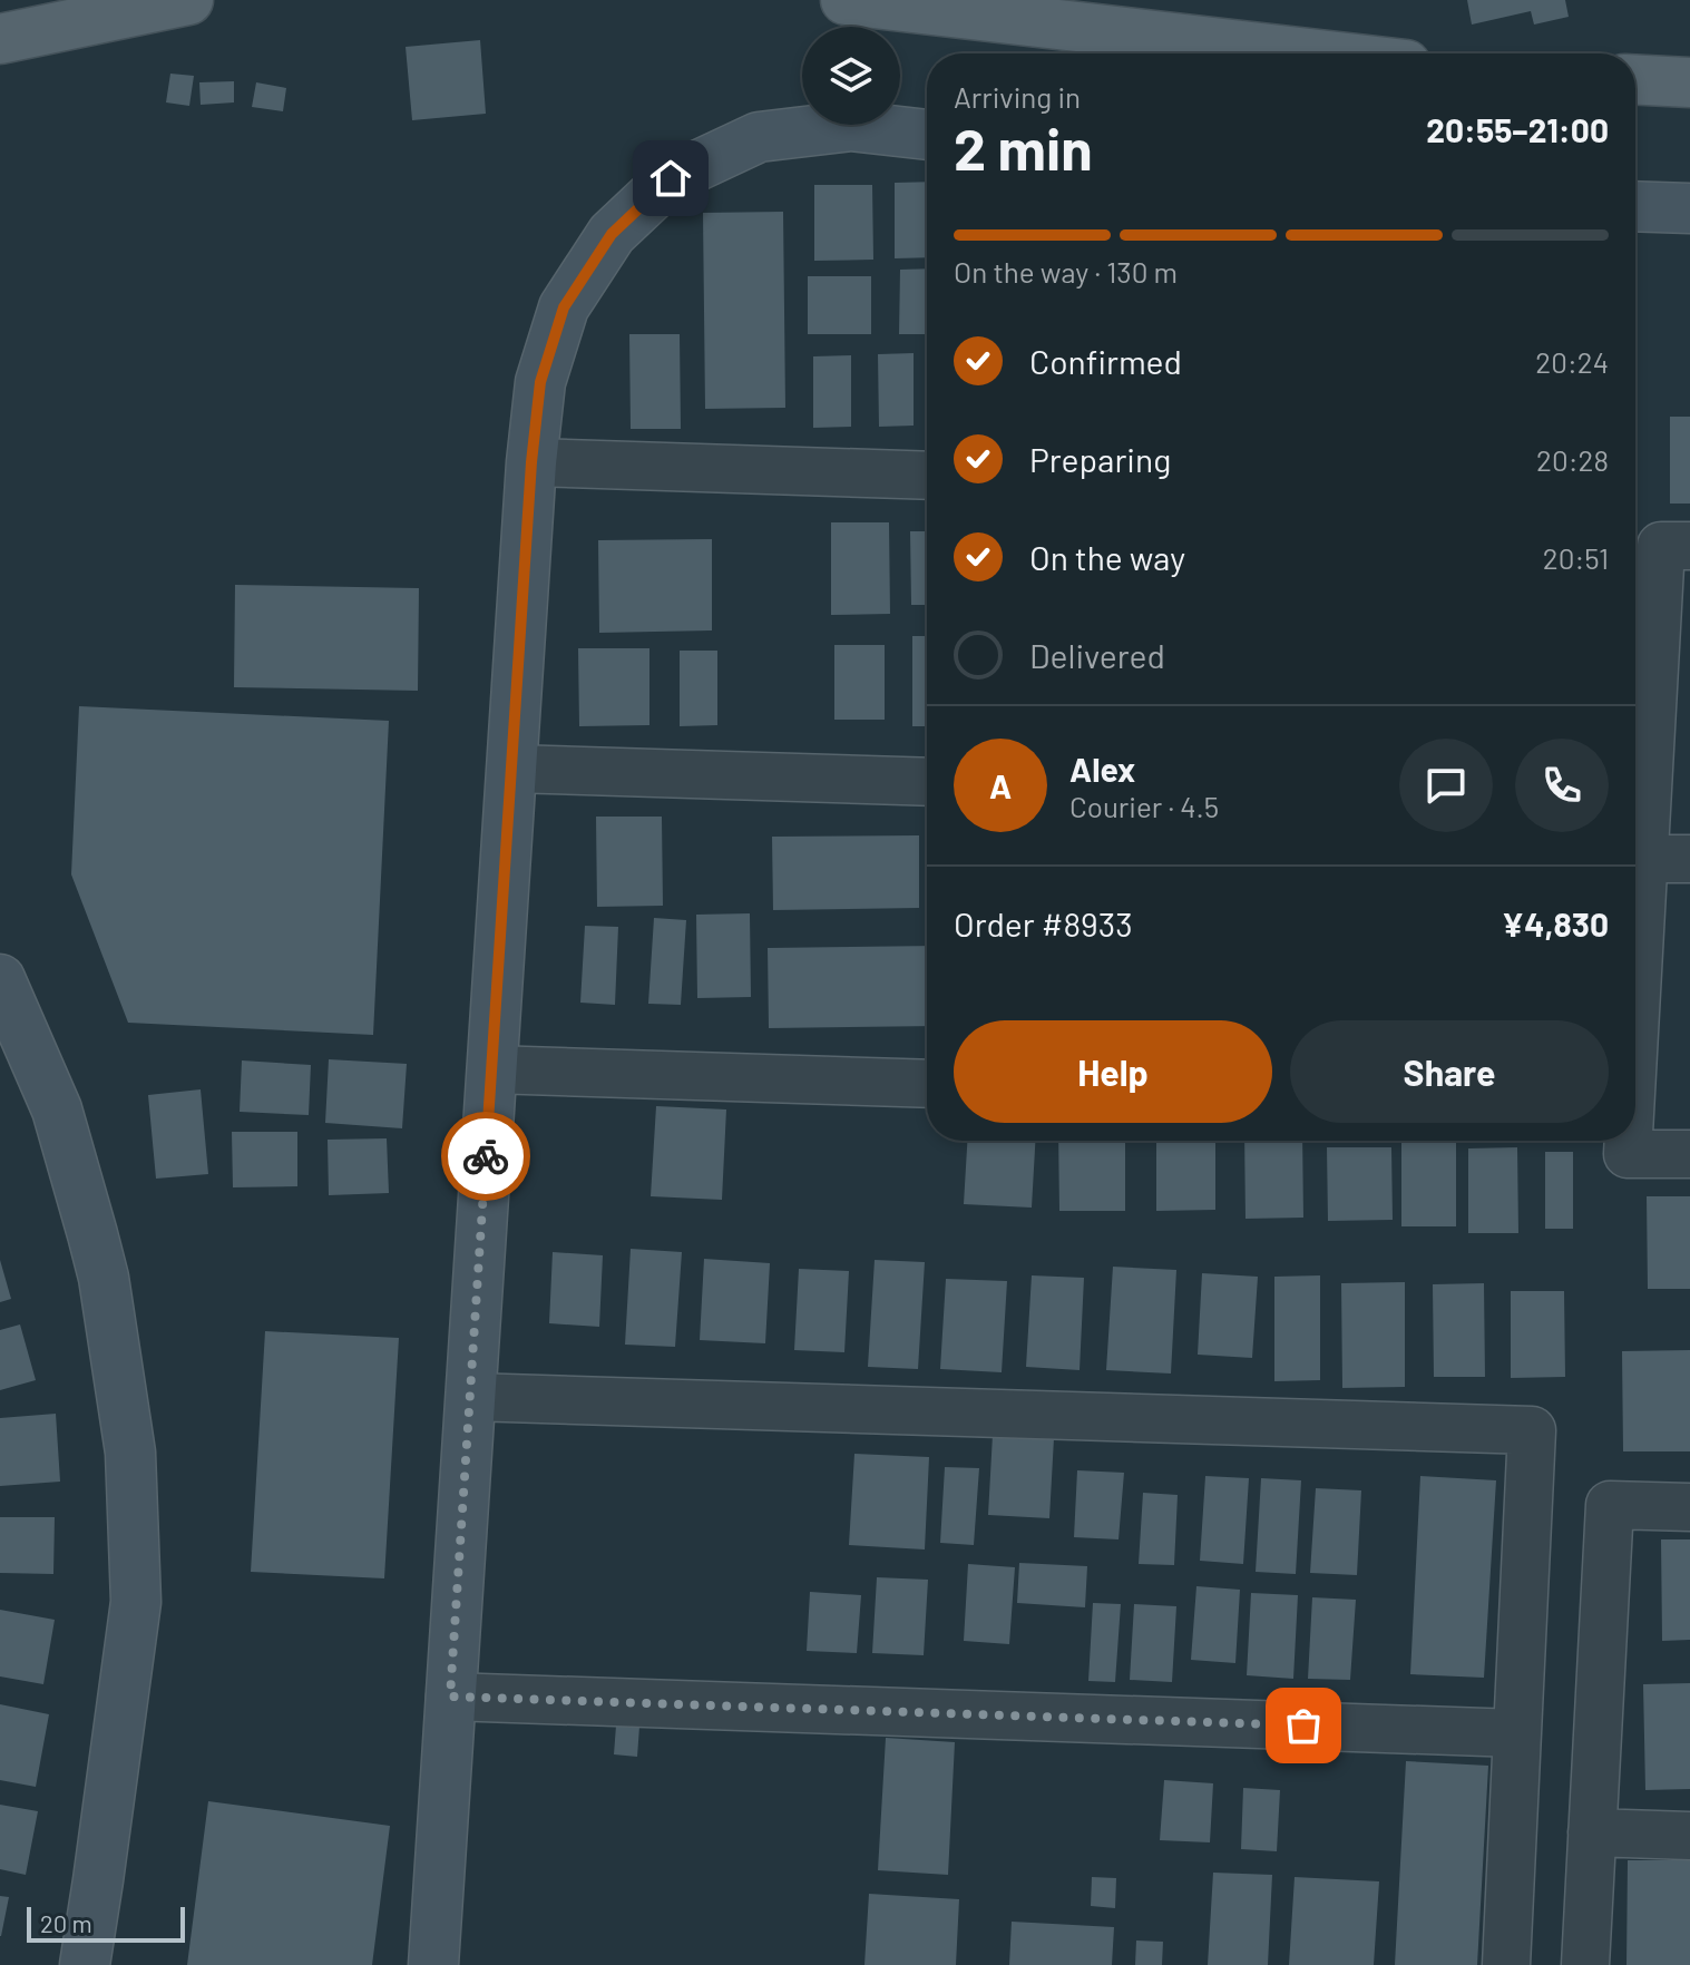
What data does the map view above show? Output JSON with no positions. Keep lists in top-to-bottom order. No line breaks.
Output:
{"scale_bar":"20 m","page":{"heading":["2 min","Arriving in","20:55–21:00"],"panel":["Alex","Courier · 4.5","Order #8933","¥4,830"],"bar":"On the way · 130 m","list":[["Confirmed","20:24"],["Preparing","20:28"],["On the way","20:51"],"Delivered"],"round":"A","buttons":["Help","Share"],"scale":"20 m"}}
